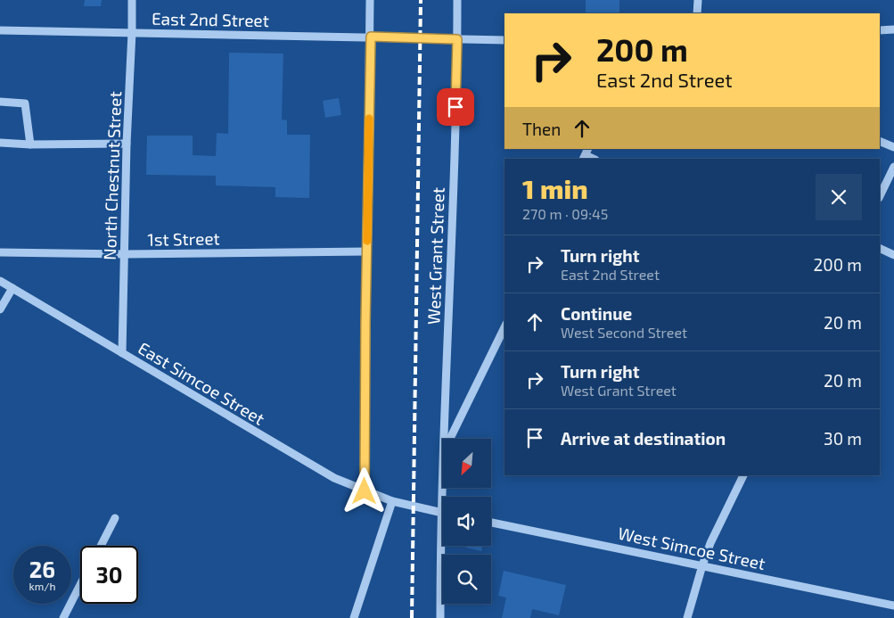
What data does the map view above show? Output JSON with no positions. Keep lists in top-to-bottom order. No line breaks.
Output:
{"streets":{"street":["East 2nd Street","North Chestnut Street","1st Street","West Grant Street","East Simcoe Street","West Simcoe Street"]},"crossings":[["East 2nd Street","North Chestnut Street"],["East 2nd Street","West Grant Street"],["North Chestnut Street","1st Street"],["North Chestnut Street","East Simcoe Street"]],"north":"bottom left","page":{"turn":["200 m","East 2nd Street"],"then":"Then","heading":["1 min","270 m · 09:45"],"list":[{"name":"Turn right","note":"East 2nd Street","value":"200 m"},{"name":"Continue","note":"West Second Street","value":"20 m"},{"name":"Turn right","note":"West Grant Street","value":"20 m"},{"name":"Arrive at destination","value":"30 m"}],"speed":"26 km/h","limit":"30"}}
